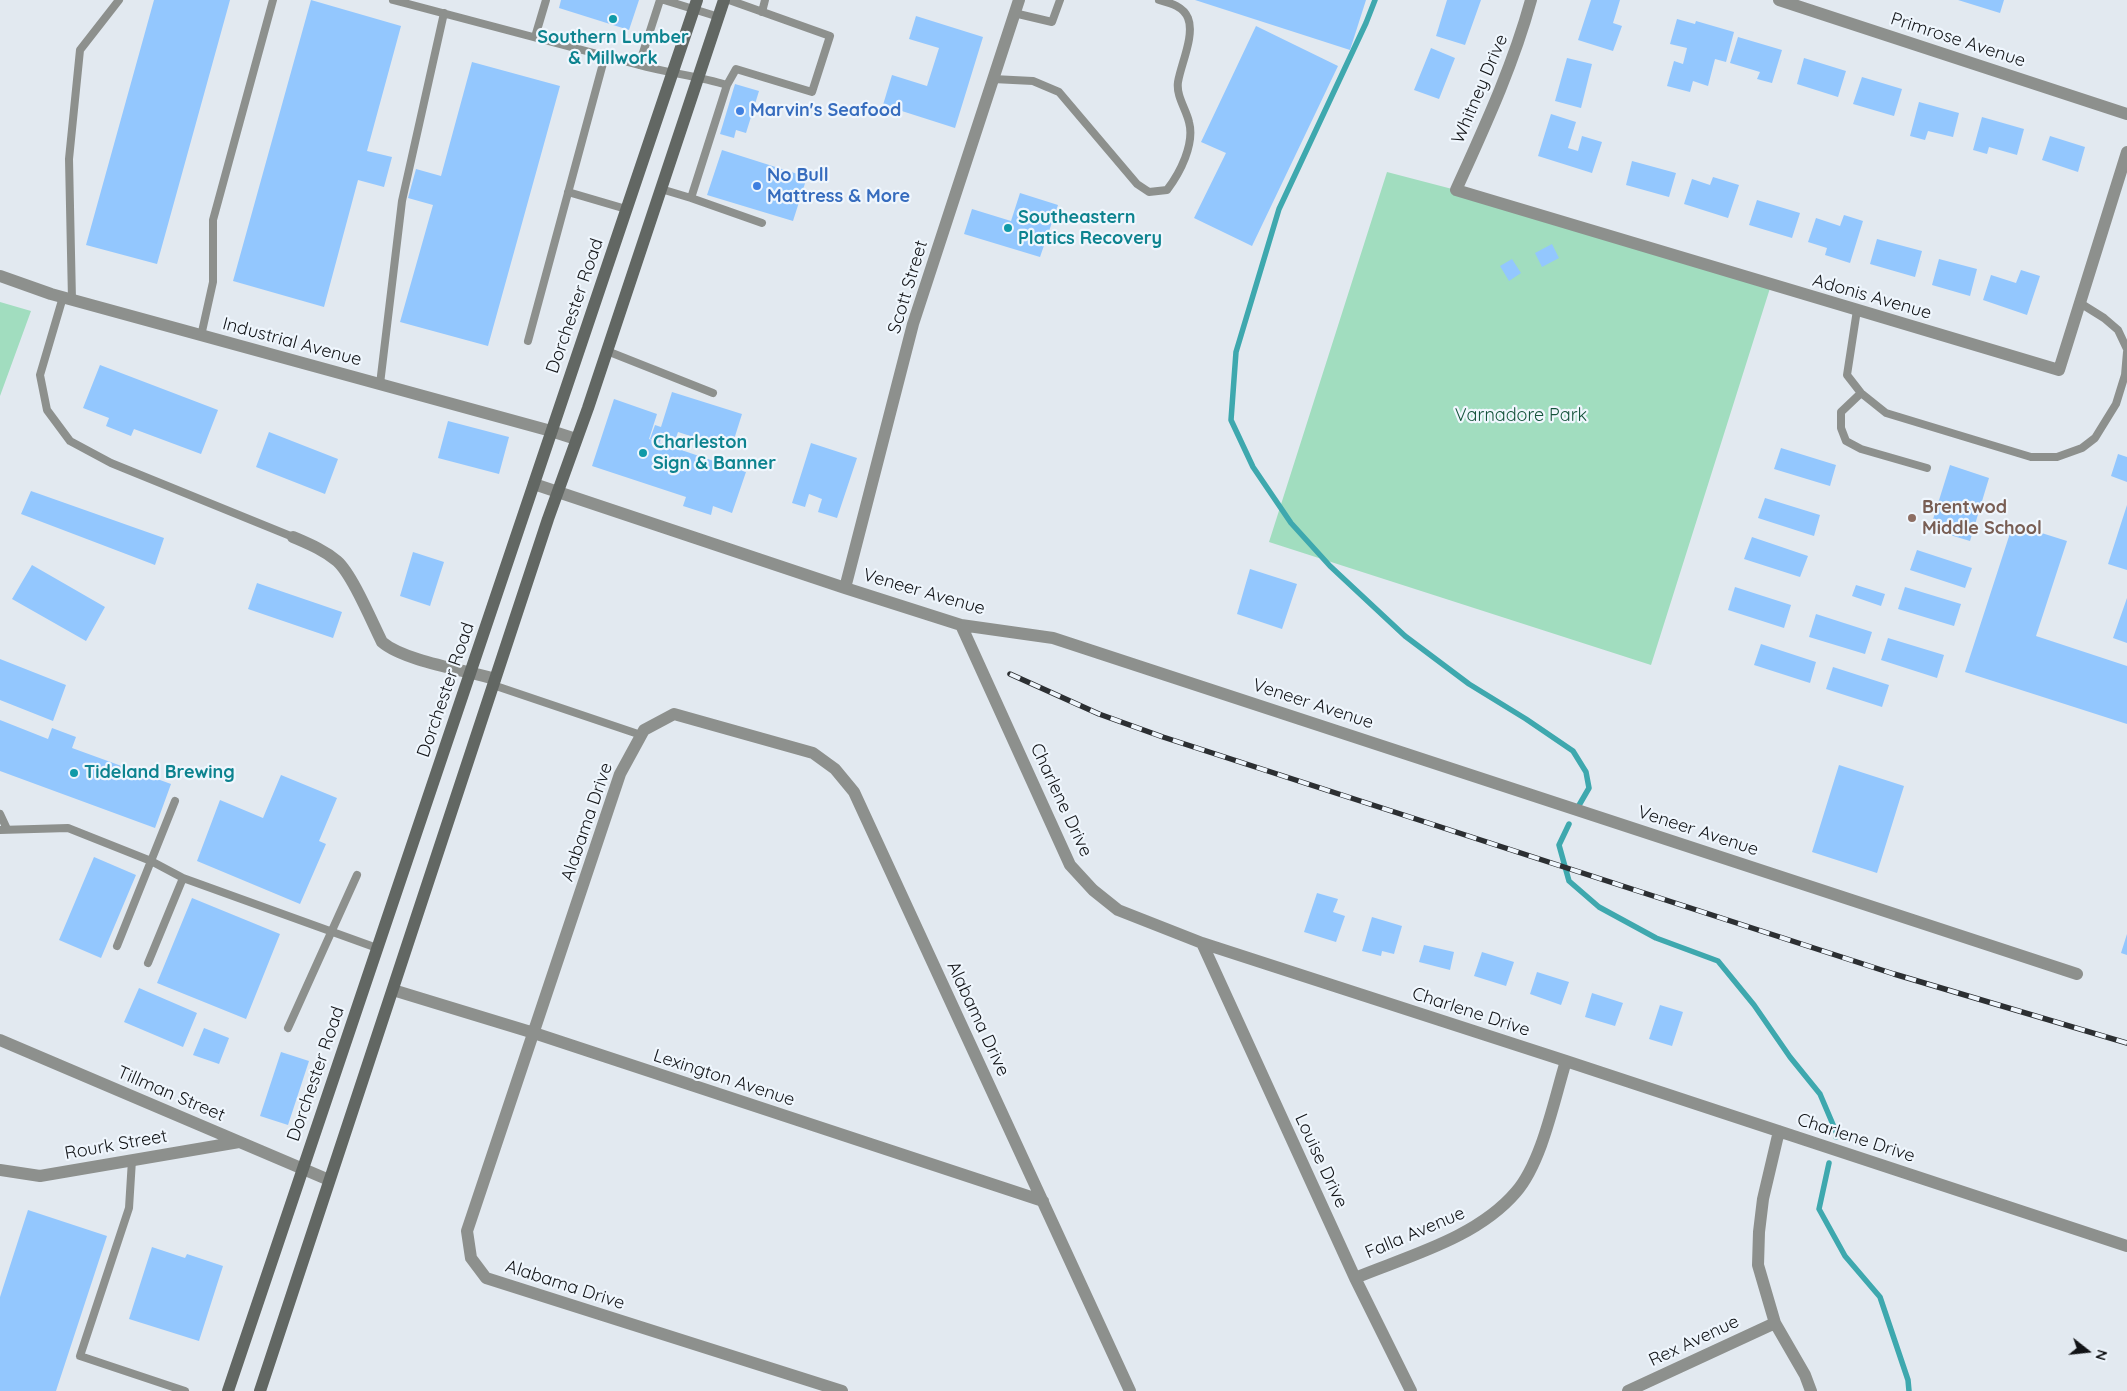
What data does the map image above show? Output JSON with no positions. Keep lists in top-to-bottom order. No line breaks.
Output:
{"streets":{"main road":["Dorchester Road"],"street":["Primrose Avenue","Whitney Drive","Scott Street","Adonis Avenue","Industrial Avenue","Veneer Avenue","Charlene Drive","Alabama Drive","Lexington Avenue","Tillman Street","Rourk Street","Louise Drive","Falla Avenue","Rex Avenue"]},"crossings":[["Whitney Drive","Adonis Avenue"],["Scott Street","Veneer Avenue"],["Dorchester Road","Industrial Avenue"],["Dorchester Road","Veneer Avenue"],["Dorchester Road","Tillman Street"],["Veneer Avenue","Charlene Drive"],["Charlene Drive","Louise Drive"],["Charlene Drive","Falla Avenue"],["Alabama Drive","Lexington Avenue"],["Tillman Street","Rourk Street"],["Louise Drive","Falla Avenue"]],"parks":["Varnadore Park"],"places":["Southern Lumber & Millwork","Marvin's Seafood","No Bull Mattress & More","Southeastern Platics Recovery","Charleston Sign & Banner","Brentwod Middle School","Tideland Brewing"],"north":"right"}
